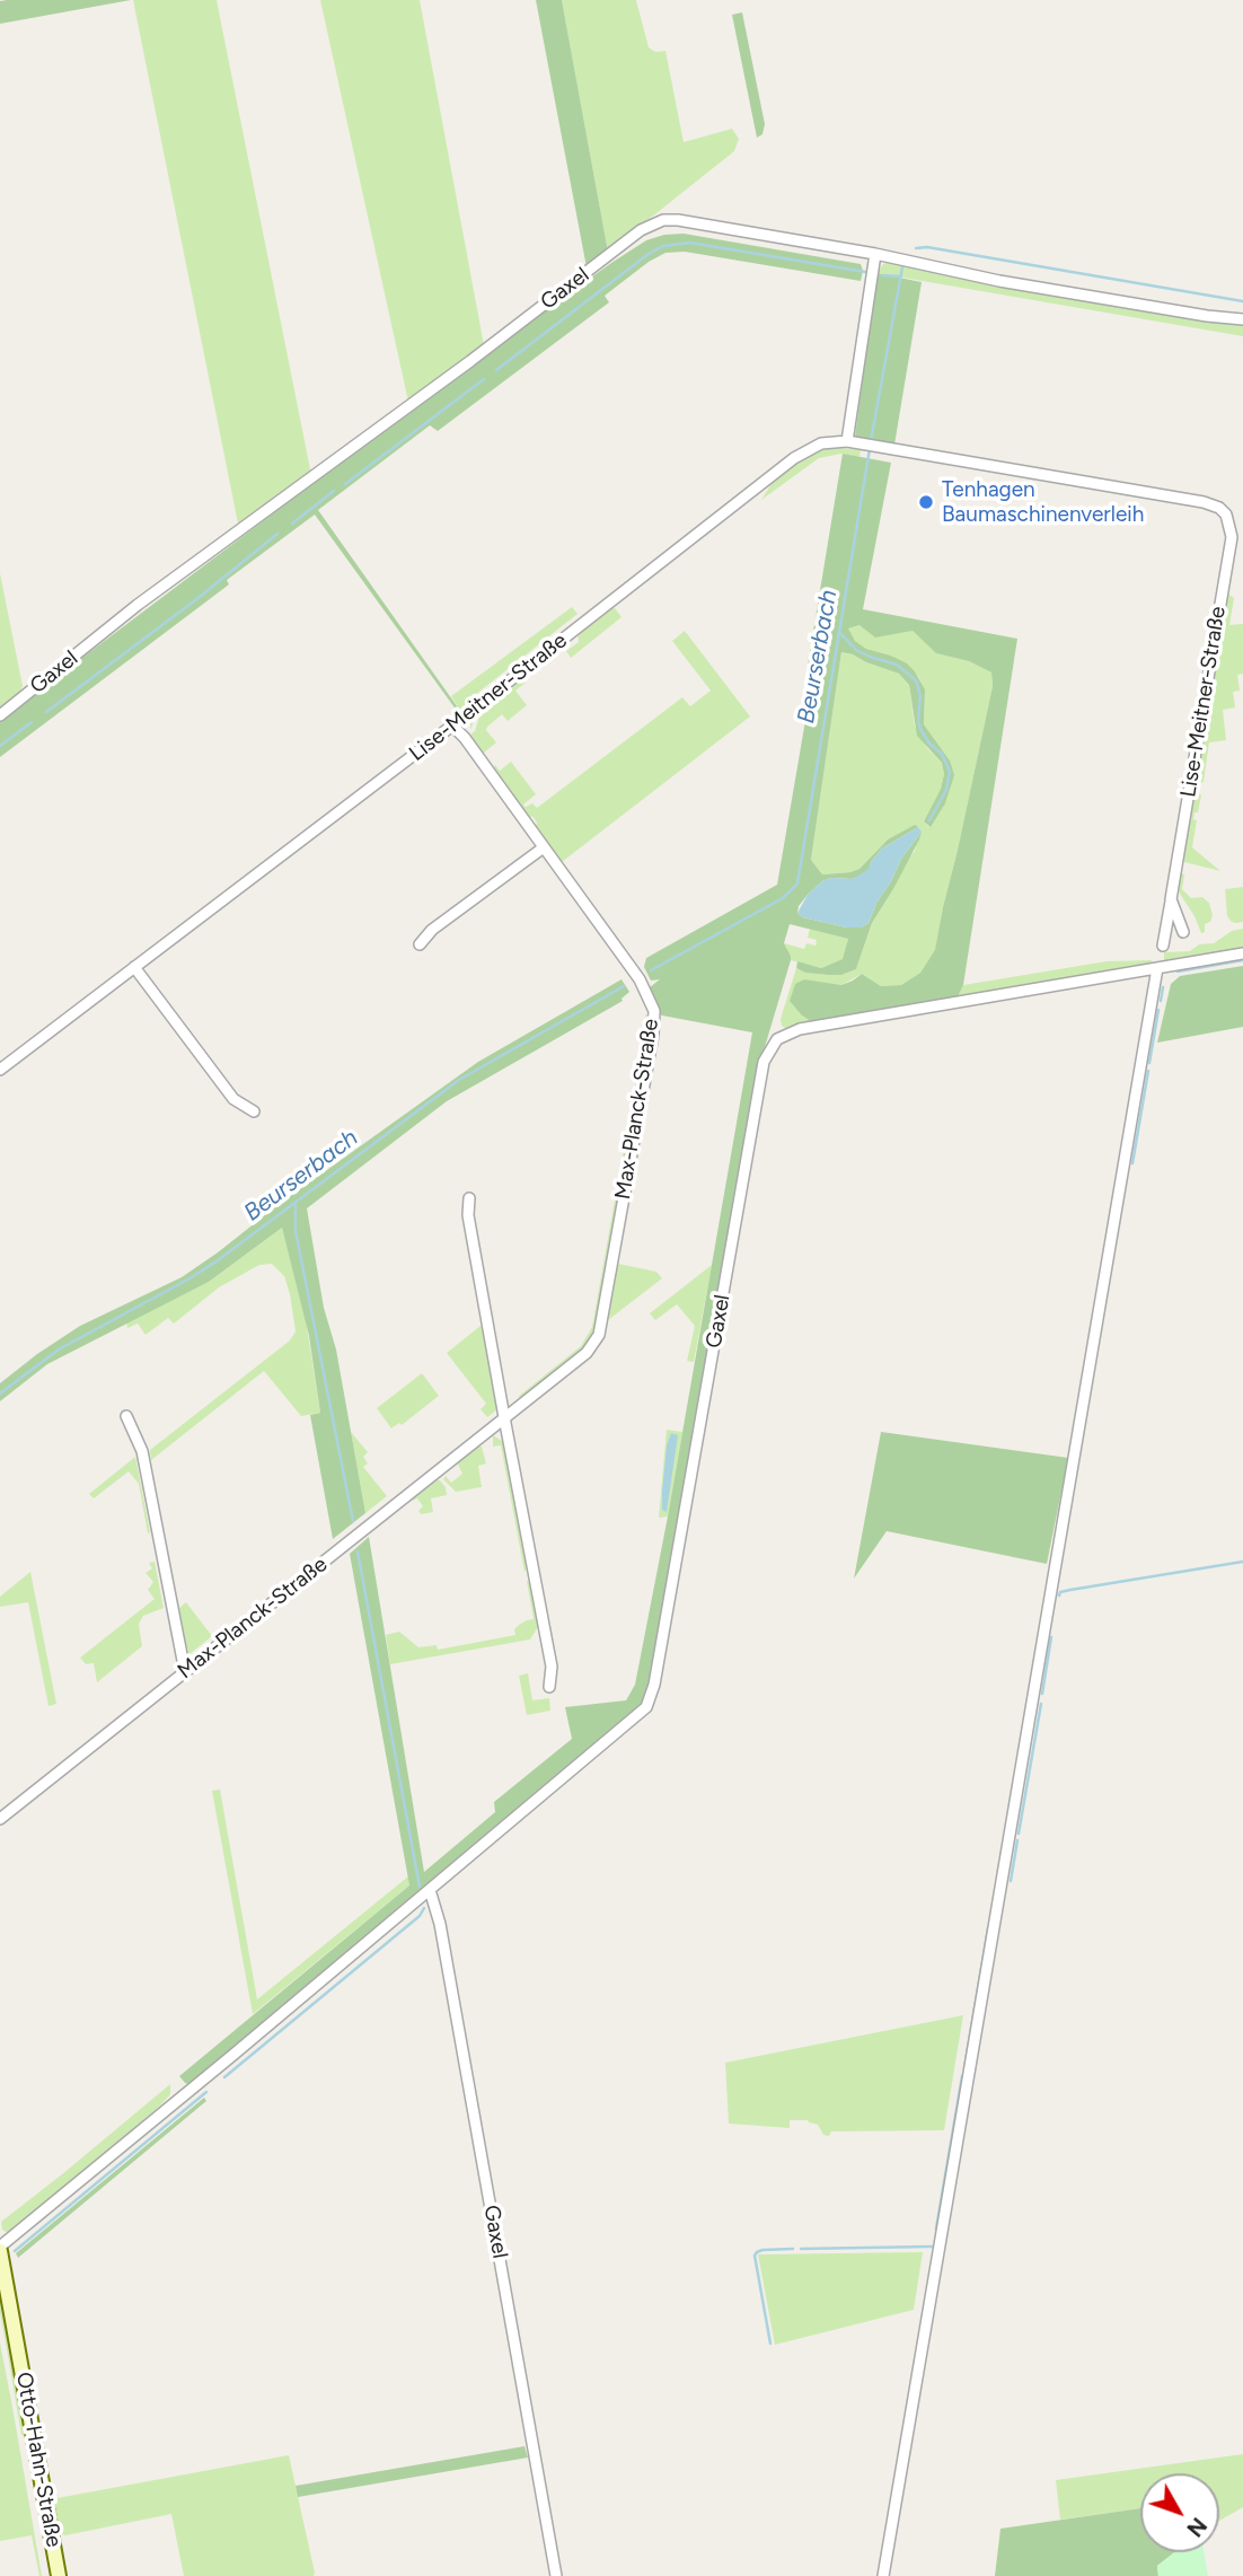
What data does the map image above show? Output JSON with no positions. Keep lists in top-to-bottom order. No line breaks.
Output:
{"streets":{"street":["Gaxel","Lise-Meitner-Straße","Max-Planck-Straße","Otto-Hahn-Straße"]},"crossings":[["Gaxel","Otto-Hahn-Straße"],["Lise-Meitner-Straße","Max-Planck-Straße"]],"water":["Beurserbach"],"places":["Tenhagen Baumaschinenverleih"],"north":"bottom right"}
